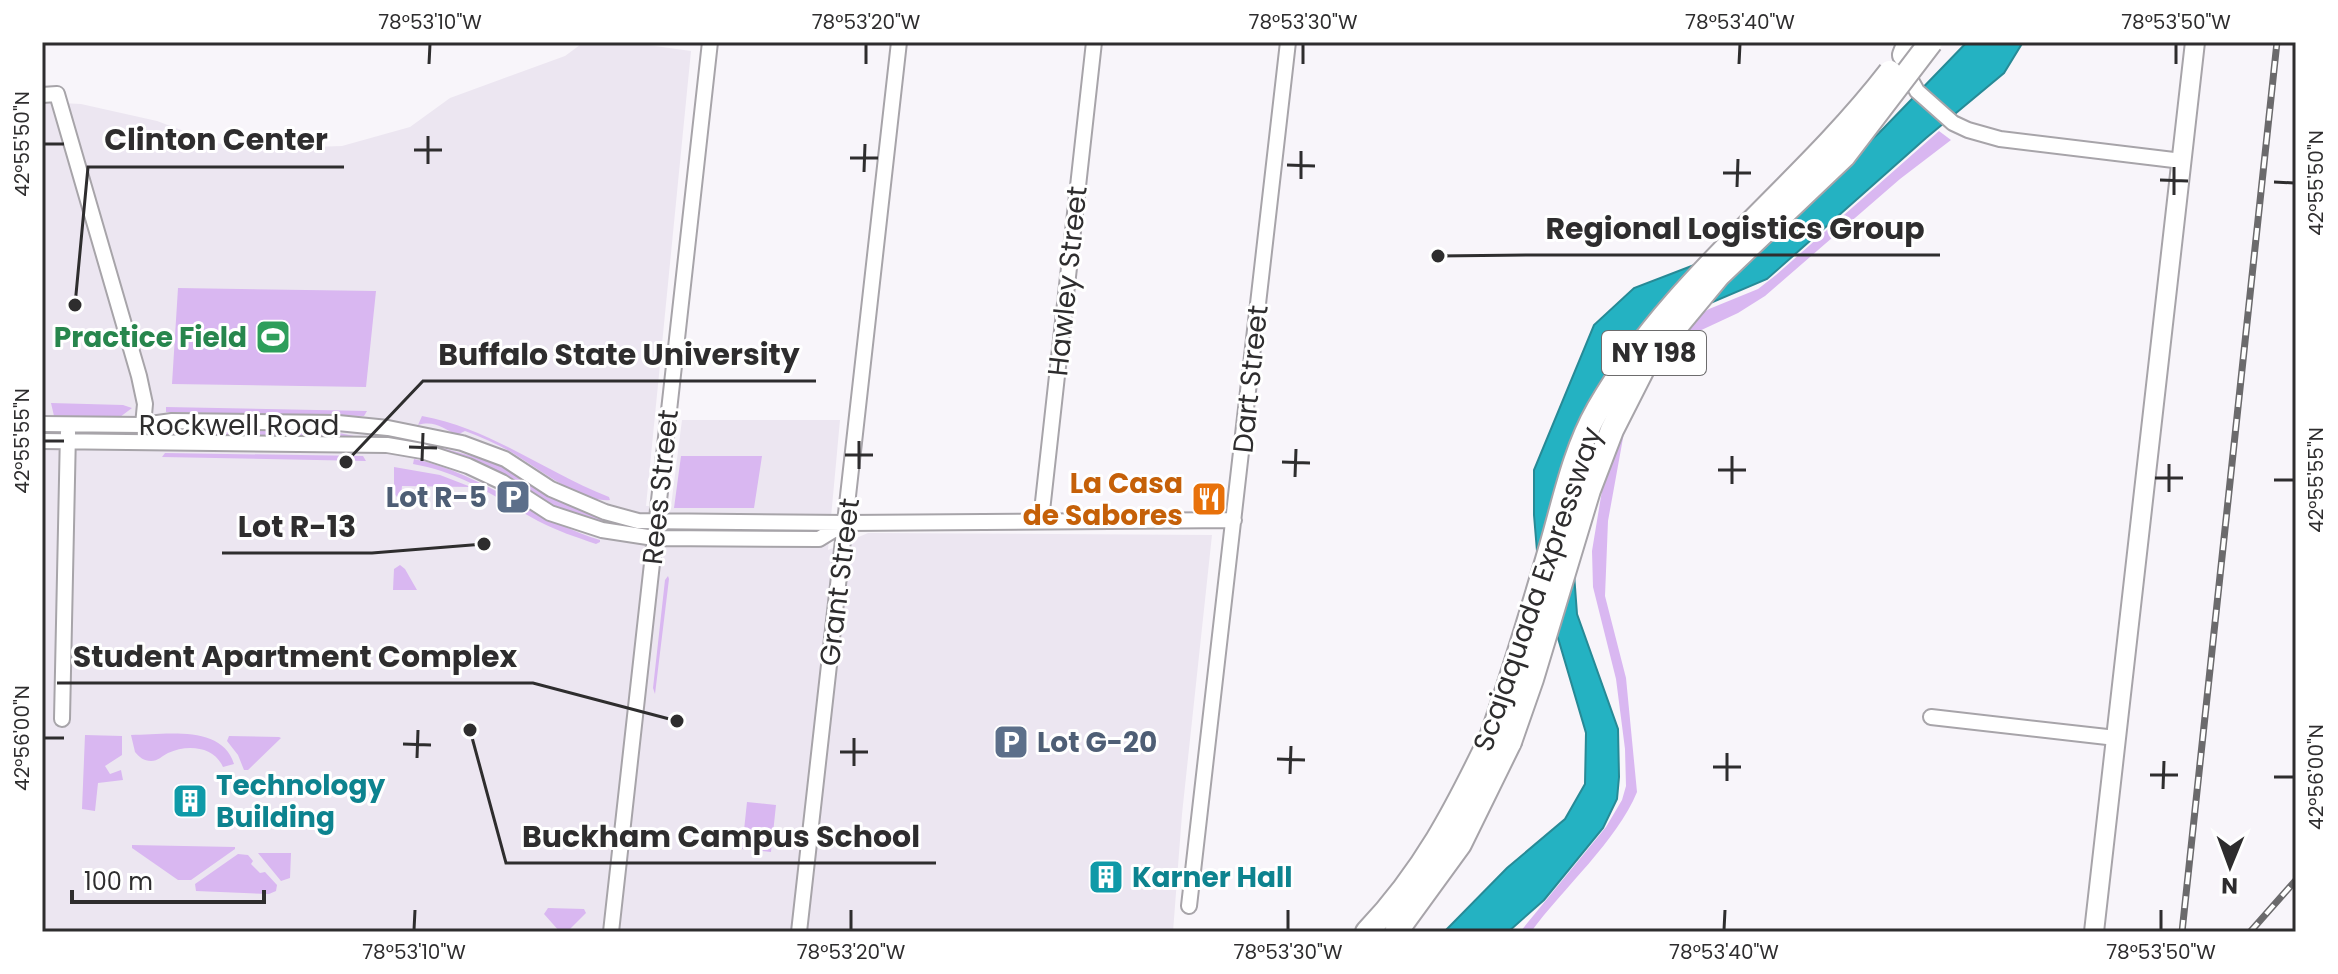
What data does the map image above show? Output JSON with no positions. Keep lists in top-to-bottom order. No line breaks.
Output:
{"streets":{"highway":["NY 198","Scajaquada Expressway"],"street":["Hawley Street","Dart Street","Rockwell Road","Rees Street","Grant Street"]},"crossings":[["Hawley Street","Rockwell Road"],["Dart Street","Rockwell Road"],["Rockwell Road","Rees Street"],["Rockwell Road","Grant Street"]],"places":{"other":["Regional Logistics Group","Clinton Center","Buffalo State University","Lot R-13","Student Apartment Complex","Buckham Campus School"],"sports":["Practice Field"],"parking":["Lot R-5","Lot G-20"],"restaurant":["La Casa de Sabores"],"building":["Technology Building","Karner Hall"]},"scale_bar":"100 m","north":"bottom","coordinates":["78°53'10\"W","78°53'20\"W","78°53'30\"W","78°53'40\"W","78°53'50\"W","42°55'50\"N","42°55'55\"N","42°56'00\"N"]}
